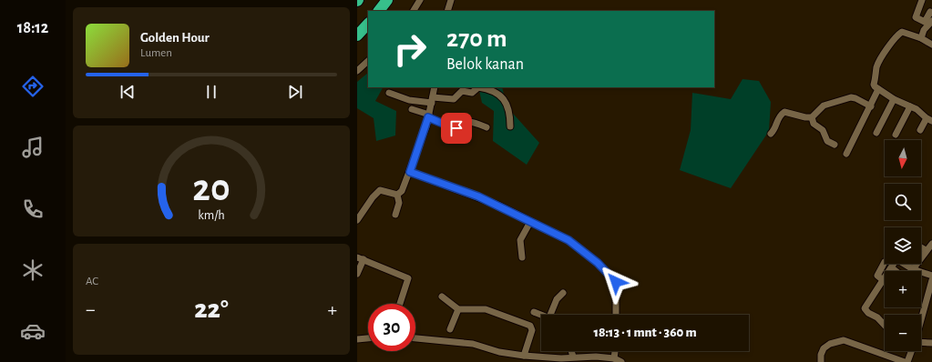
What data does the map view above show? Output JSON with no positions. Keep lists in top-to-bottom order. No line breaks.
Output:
{"north":"bottom","page":{"tabs":"18:12","turn":["270 m","Belok kanan"],"song":["Golden Hour","Lumen"],"map_buttons":["+","−"],"tile":"AC","heat":["−","22°","+"],"limit":"30","trip":"18:13 · 1 mnt · 360 m","gauge":["20","km/h"]}}
